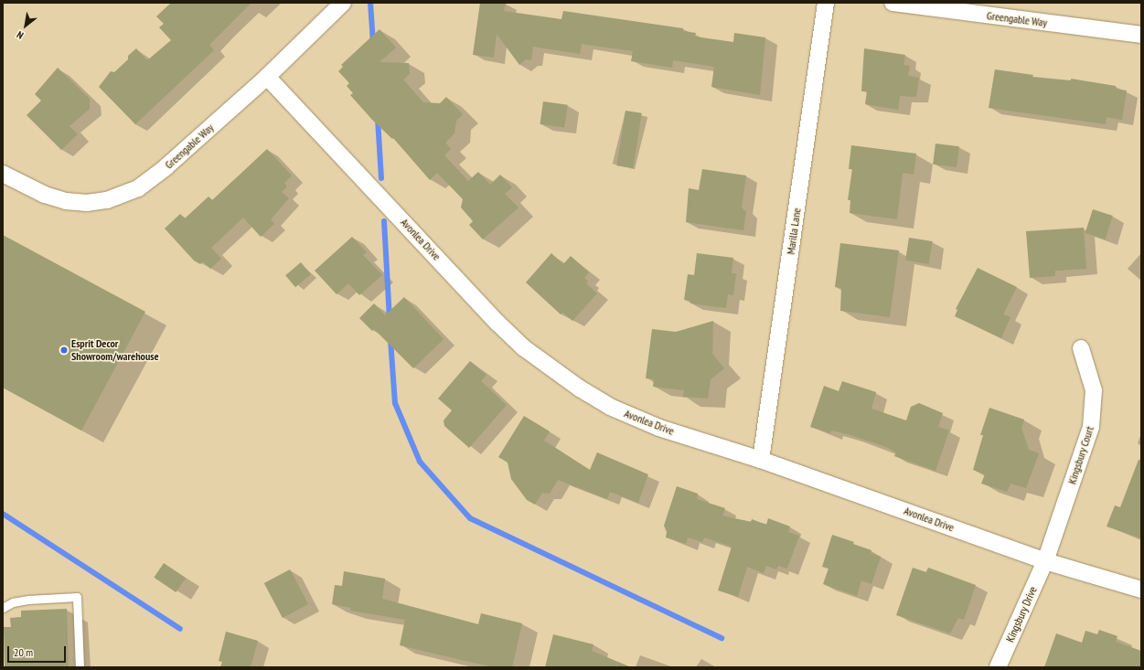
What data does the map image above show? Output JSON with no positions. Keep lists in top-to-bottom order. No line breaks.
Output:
{"streets":{"street":["Greengable Way","Marilla Lane","Avonlea Drive","Kingsbury Court","Kingsbury Drive"]},"crossings":[["Greengable Way","Avonlea Drive"],["Marilla Lane","Avonlea Drive"],["Avonlea Drive","Kingsbury Court"],["Avonlea Drive","Kingsbury Drive"],["Kingsbury Court","Kingsbury Drive"]],"places":["Esprit Decor Showroom/warehouse"],"scale_bar":"20 m","north":"bottom left"}
